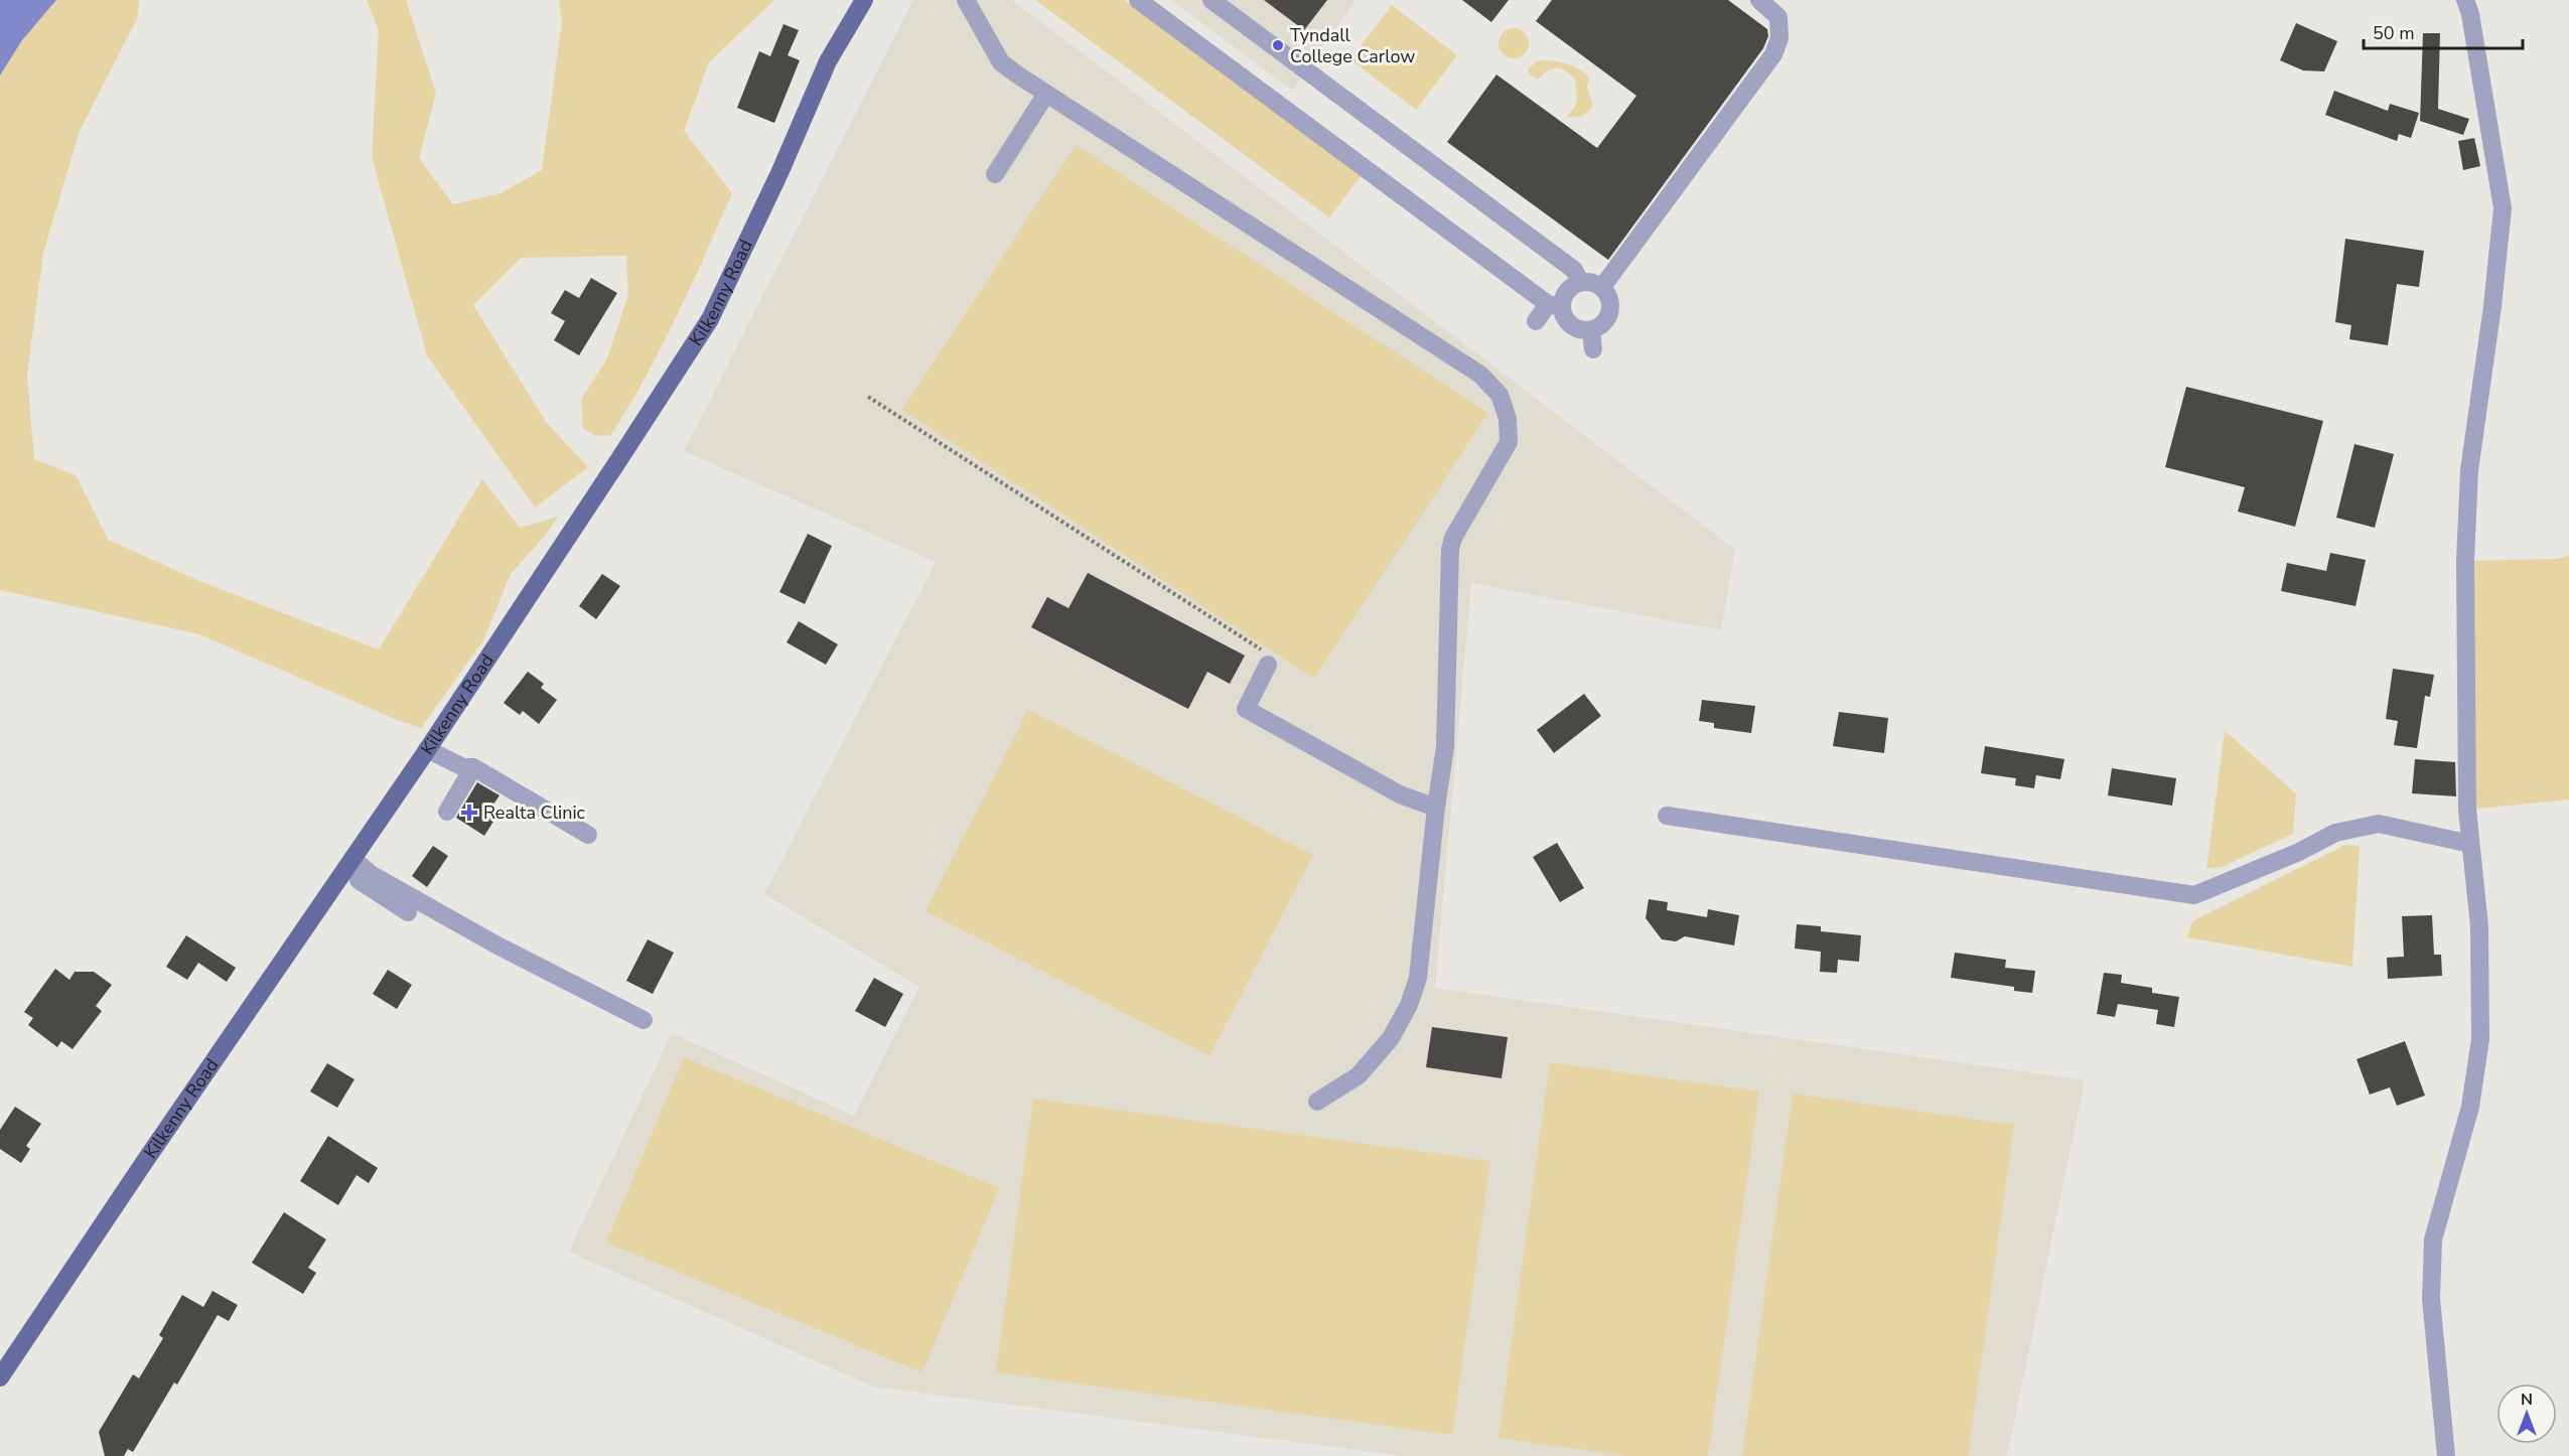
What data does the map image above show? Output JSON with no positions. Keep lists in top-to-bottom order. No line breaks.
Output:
{"streets":{"main road":["Kilkenny Road"]},"places":{"other":["Tyndall College Carlow"],"health":["Realta Clinic"]},"scale_bar":"50 m","north":"top"}
